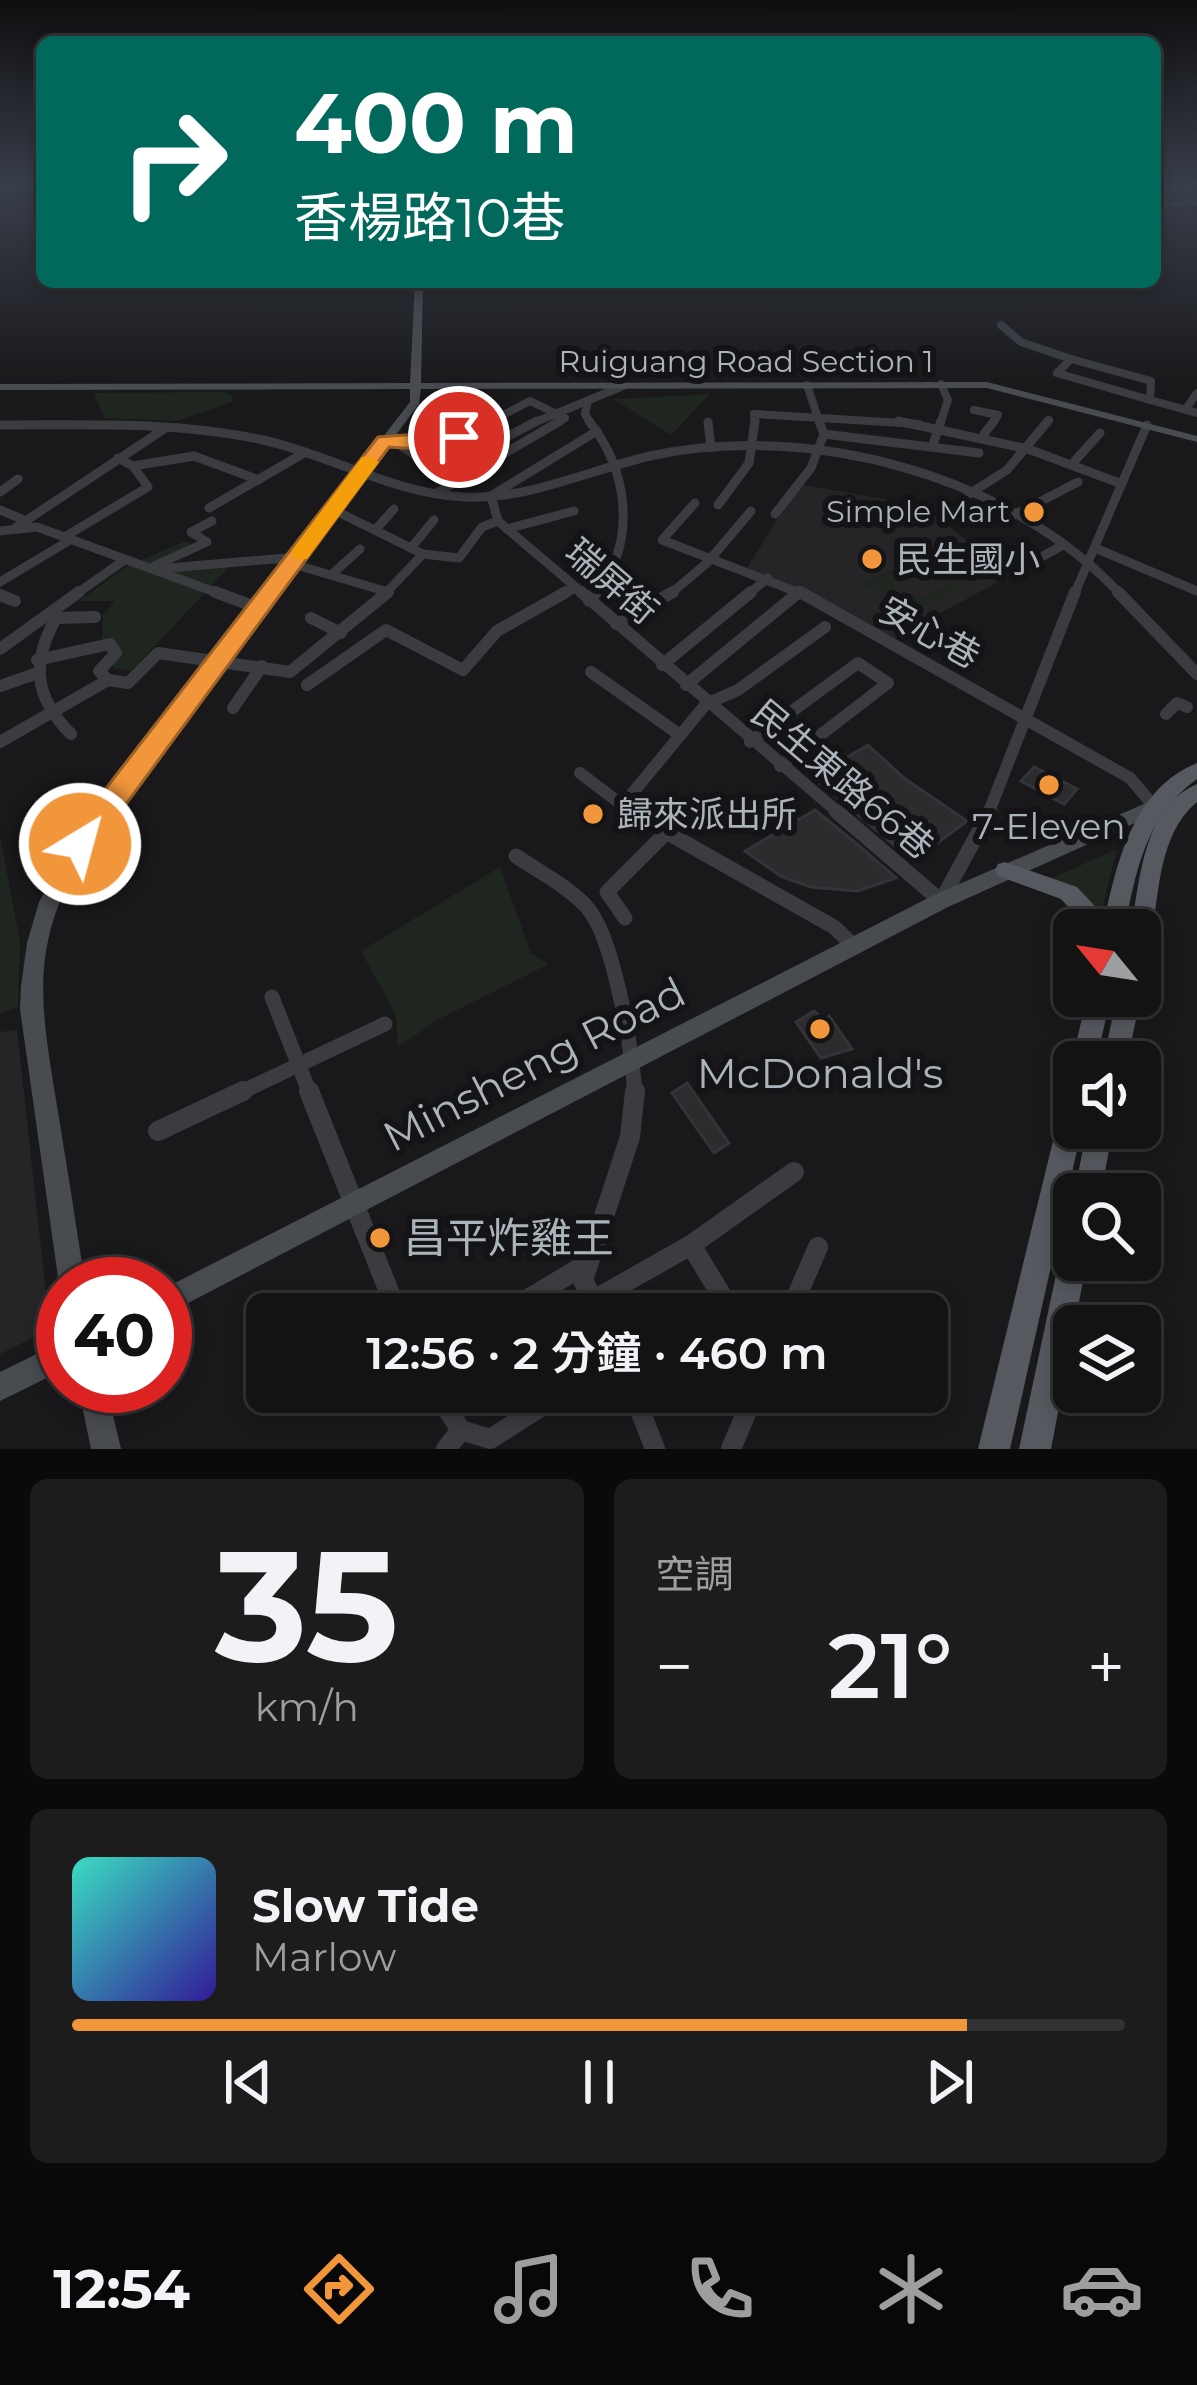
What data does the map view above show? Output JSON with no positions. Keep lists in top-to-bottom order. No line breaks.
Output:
{"streets":{"street":["Ruiguang Road Section 1","瑞屏街","安心巷","民生東路66巷","Minsheng Road"]},"crossings":[["瑞屏街","民生東路66巷"],["安心巷","Minsheng Road"],["民生東路66巷","Minsheng Road"]],"places":["Simple Mart","民生國小","7-Eleven","歸來派出所","McDonald's","昌平炸雞王"],"north":"top left","page":{"turn":["400 m","香楊路10巷"],"limit":"40","trip":"12:56 · 2 分鐘 · 460 m","tile":[["35","km/h"],"空調"],"heat":["−","21°","+"],"song":["Slow Tide","Marlow"],"tabs":"12:54"}}
